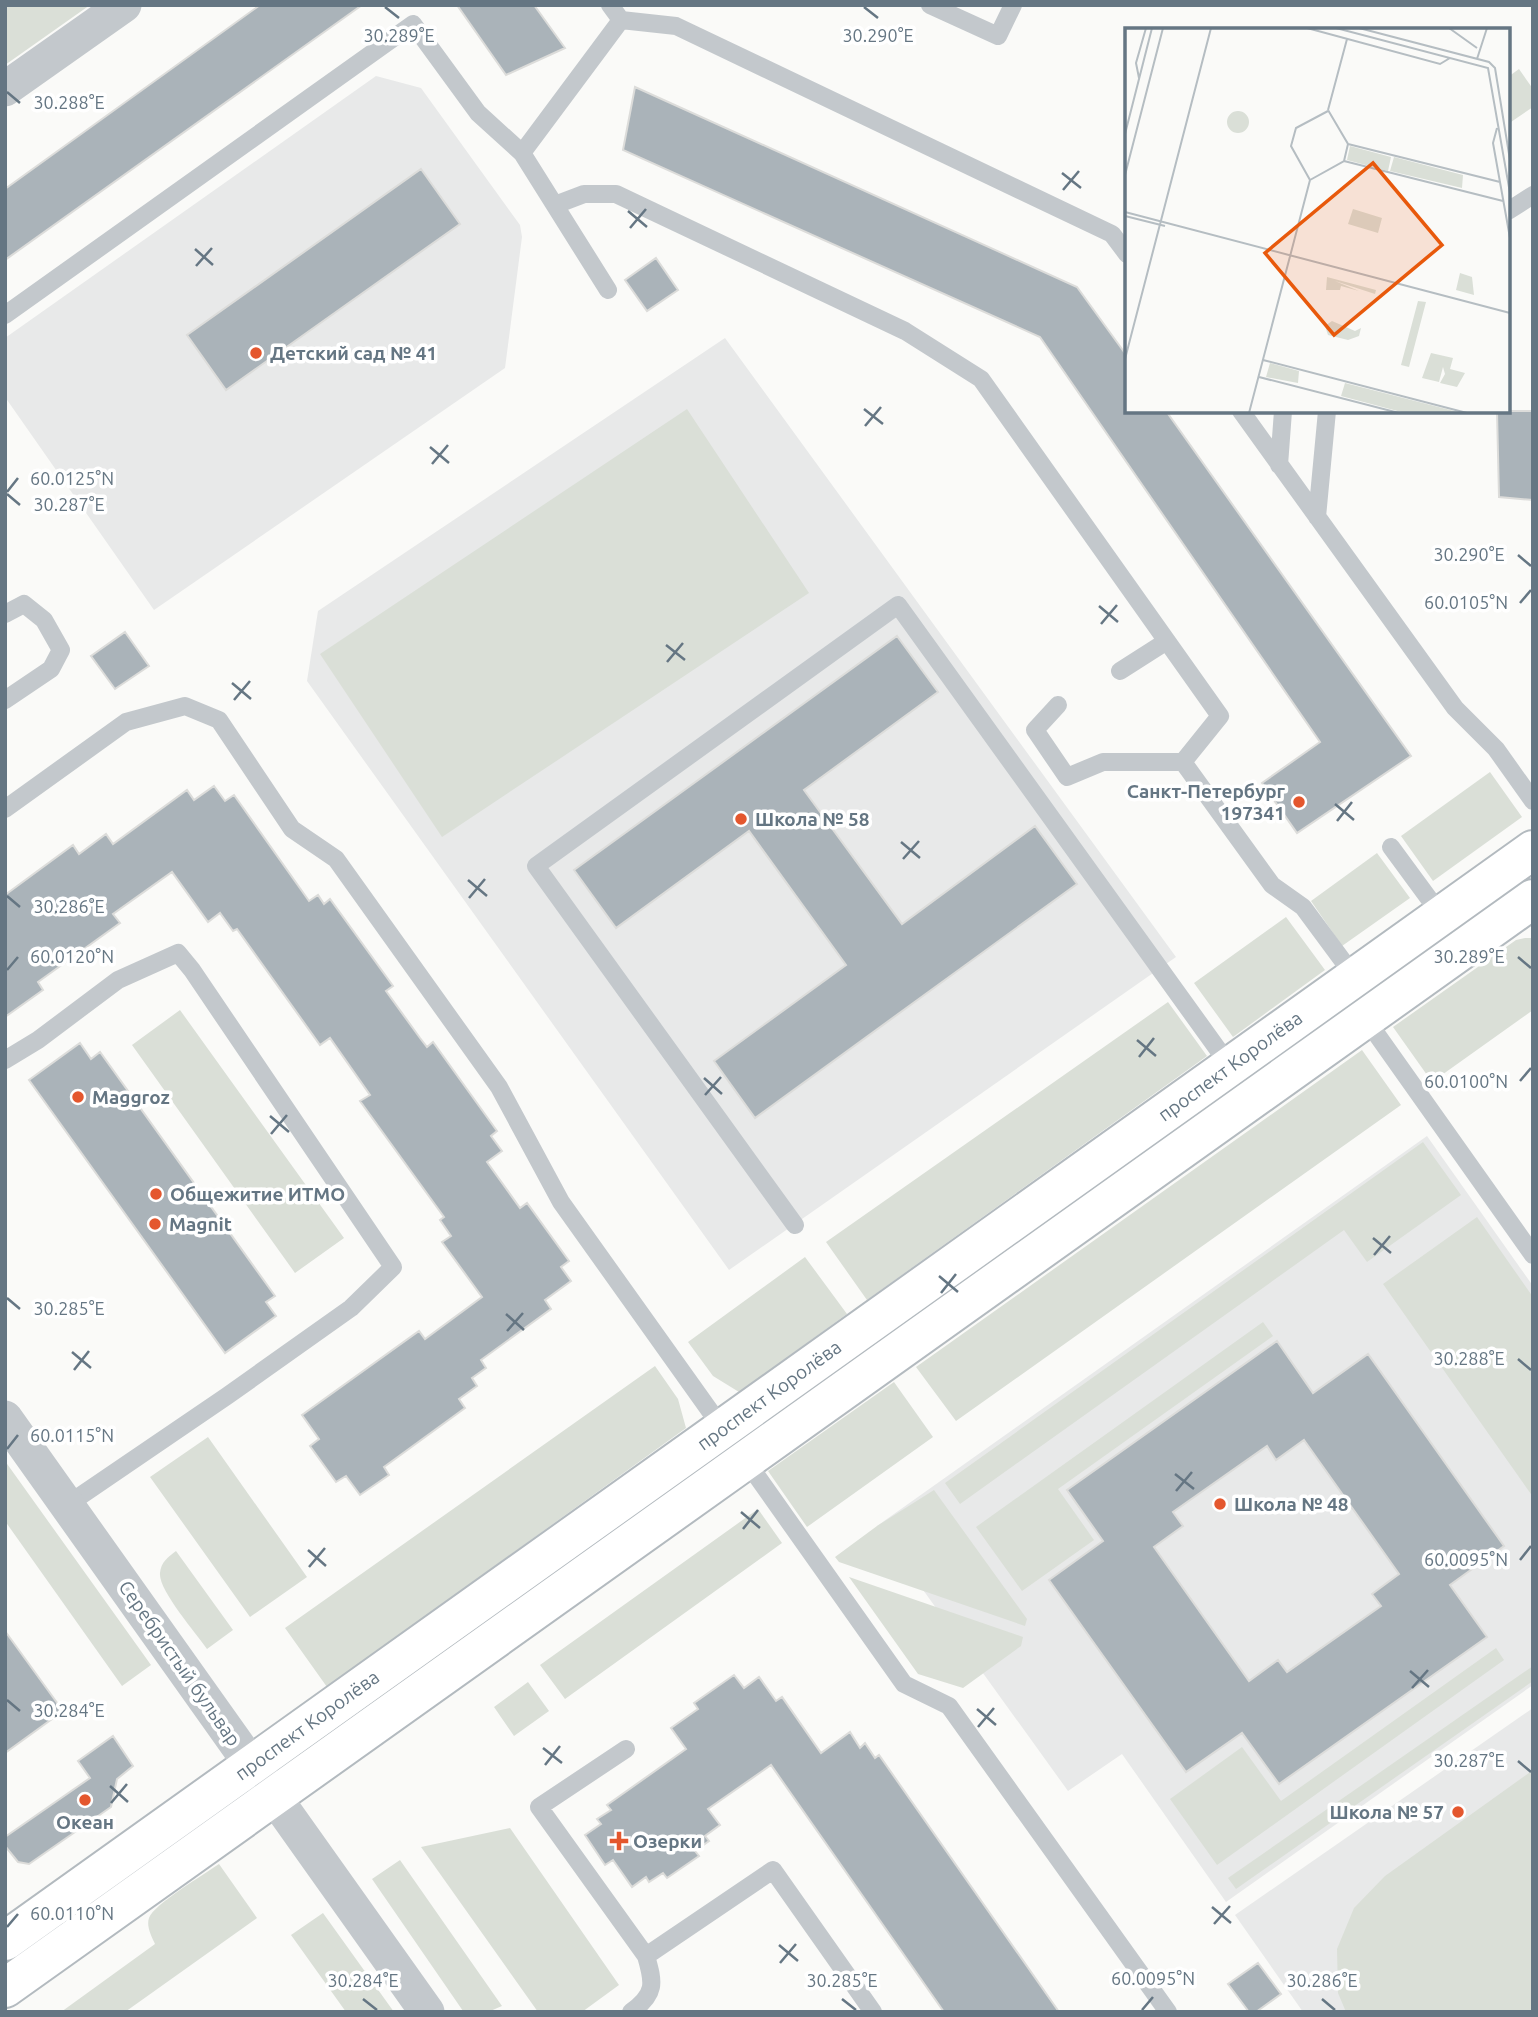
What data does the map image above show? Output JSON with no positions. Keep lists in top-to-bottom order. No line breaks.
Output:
{"streets":{"street":["проспект Королёва","Серебристый бульвар"]},"crossings":[["проспект Королёва","Серебристый бульвар"]],"places":{"other":["Детский сад № 41","Санкт-Петербург 197341","Школа № 58","Maggroz","Общежитие ИТМО","Magnit","Школа № 48","Океан","Школа № 57"],"health":["Озерки"]},"coordinates":["30.289°E","30.290°E","30.288°E","60.0125°N","30.287°E","60.0105°N","30.286°E","60.0120°N","60.0100°N","30.285°E","60.0115°N","60.0095°N","30.284°E","60.0110°N"]}
